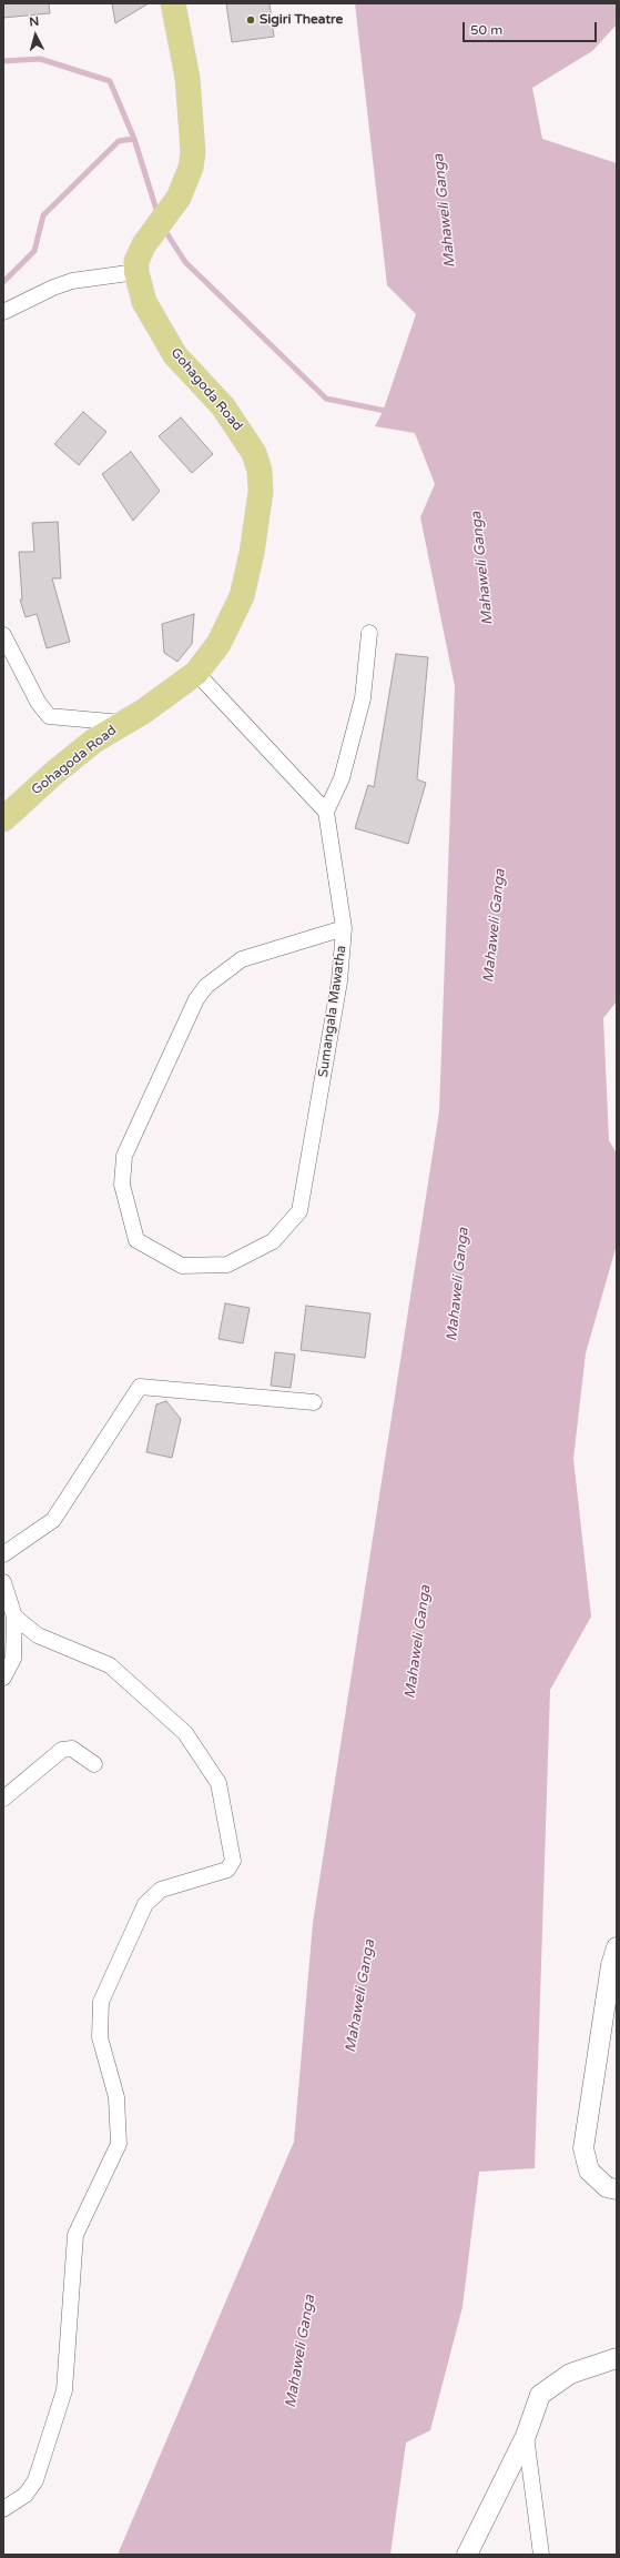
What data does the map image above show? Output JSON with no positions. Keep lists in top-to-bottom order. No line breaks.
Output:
{"streets":{"main road":["Gohagoda Road"],"street":["Sumangala Mawatha"]},"water":["Mahaweli Ganga"],"places":["Sigiri Theatre"],"scale_bar":"50 m","north":"top"}
